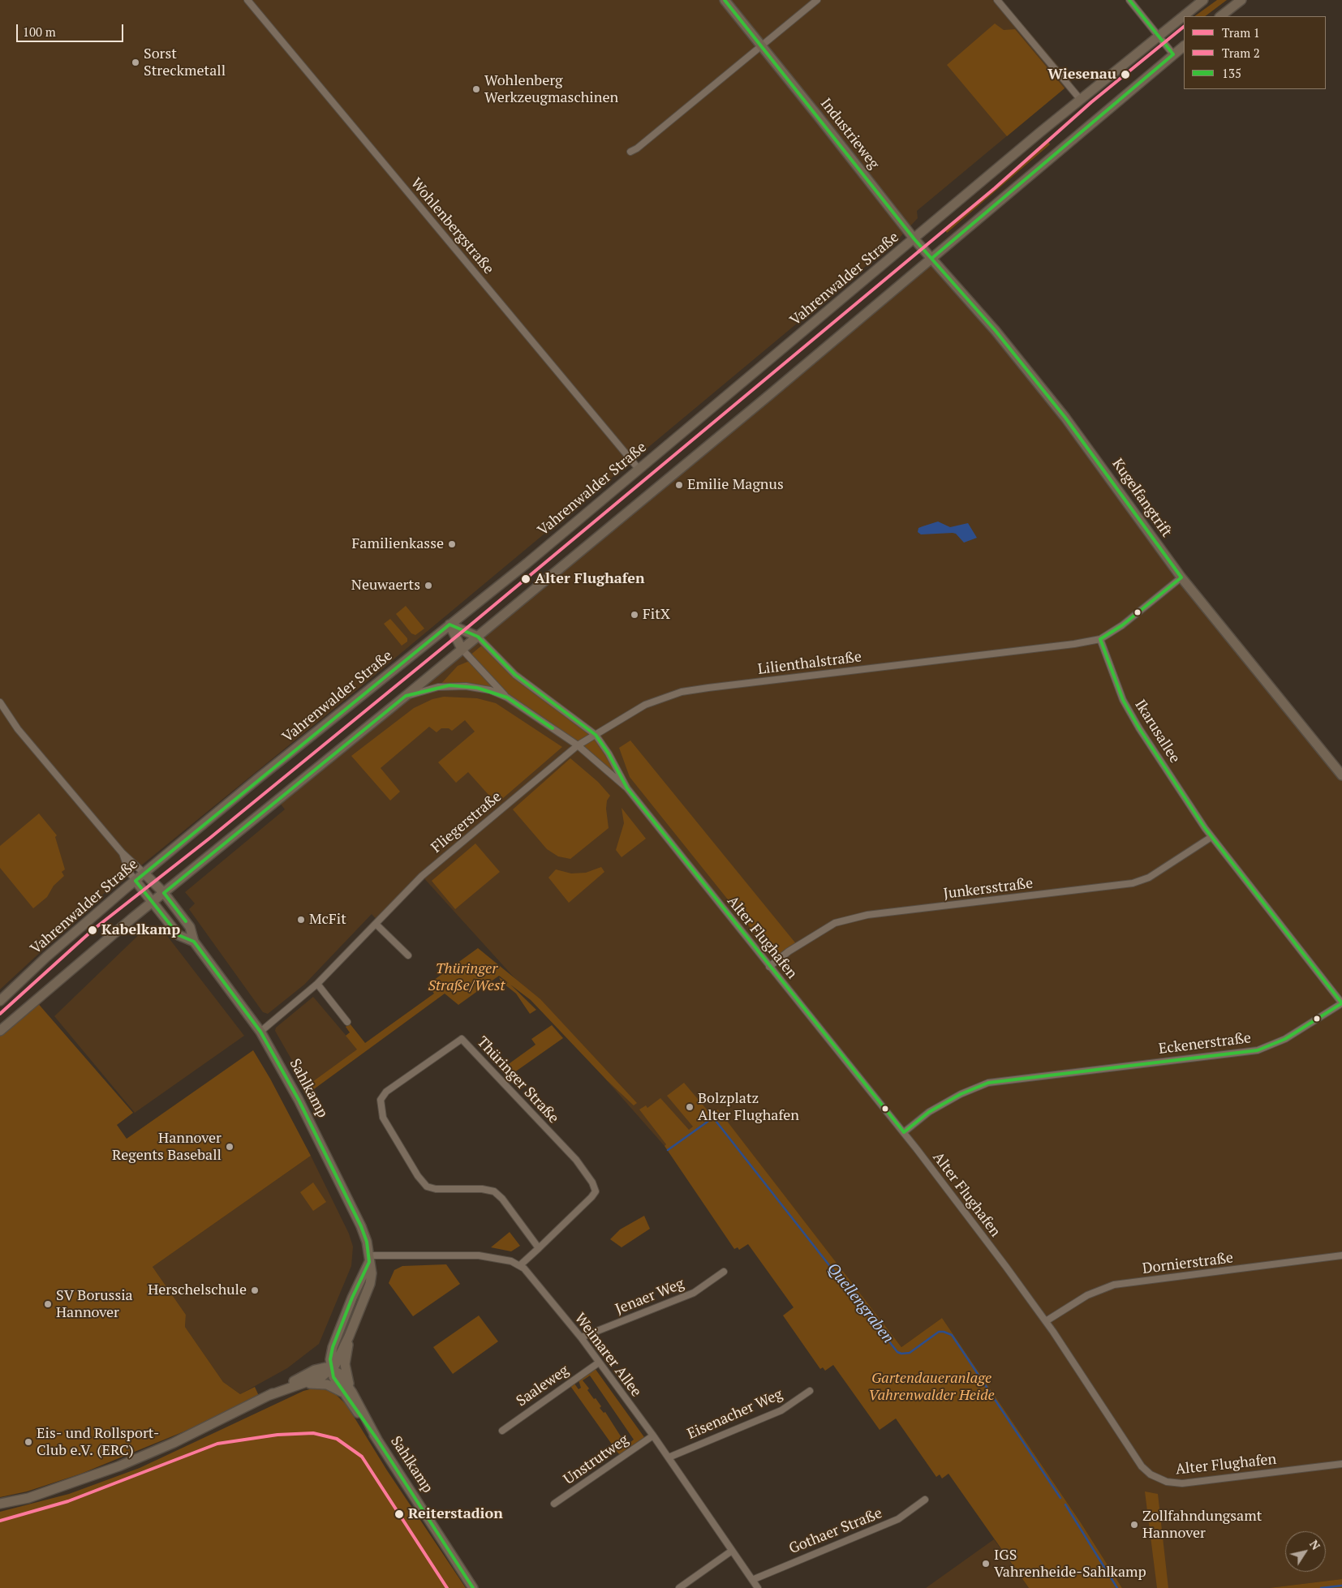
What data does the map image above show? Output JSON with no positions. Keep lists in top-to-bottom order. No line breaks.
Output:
{"streets":{"main road":["Industrieweg","Vahrenwalder Straße","Kugelfangtrift","Sahlkamp"],"street":["Wohlenbergstraße","Lilienthalstraße","Ikarusallee","Fliegerstraße","Junkersstraße","Alter Flughafen","Eckenerstraße","Thüringer Straße","Dornierstraße","Jenaer Weg","Weimarer Allee","Saaleweg","Eisenacher Weg","Unstrutweg","Gothaer Straße"]},"crossings":[["Industrieweg","Vahrenwalder Straße"],["Industrieweg","Kugelfangtrift"],["Wohlenbergstraße","Vahrenwalder Straße"],["Vahrenwalder Straße","Kugelfangtrift"],["Vahrenwalder Straße","Sahlkamp"],["Kugelfangtrift","Lilienthalstraße"],["Lilienthalstraße","Ikarusallee"],["Lilienthalstraße","Fliegerstraße"],["Lilienthalstraße","Alter Flughafen"],["Ikarusallee","Junkersstraße"],["Ikarusallee","Eckenerstraße"],["Fliegerstraße","Alter Flughafen"],["Fliegerstraße","Sahlkamp"],["Junkersstraße","Alter Flughafen"],["Alter Flughafen","Eckenerstraße"],["Alter Flughafen","Dornierstraße"],["Thüringer Straße","Weimarer Allee"],["Sahlkamp","Weimarer Allee"],["Jenaer Weg","Weimarer Allee"],["Weimarer Allee","Saaleweg"],["Weimarer Allee","Eisenacher Weg"],["Weimarer Allee","Unstrutweg"],["Weimarer Allee","Gothaer Straße"]],"water":["Quellengraben"],"parks":["Thüringer Straße/West","Gartendaueranlage Vahrenwalder Heide"],"places":["Sorst Streckmetall","Wiesenau","Wohlenberg Werkzeugmaschinen","Emilie Magnus","Familienkasse","Alter Flughafen","Neuwaerts","FitX","McFit","Kabelkamp","Bolzplatz Alter Flughafen","Hannover Regents Baseball","Herschelschule","SV Borussia Hannover","Eis- und Rollsport- Club e.V. (ERC)","Reiterstadion","Zollfahndungsamt Hannover","IGS Vahrenheide-Sahlkamp"],"lines":["transit line 135","tram line 1","tram line 2"],"legend":["Tram 1","Tram 2","135"],"scale_bar":"100 m","north":"top right"}
